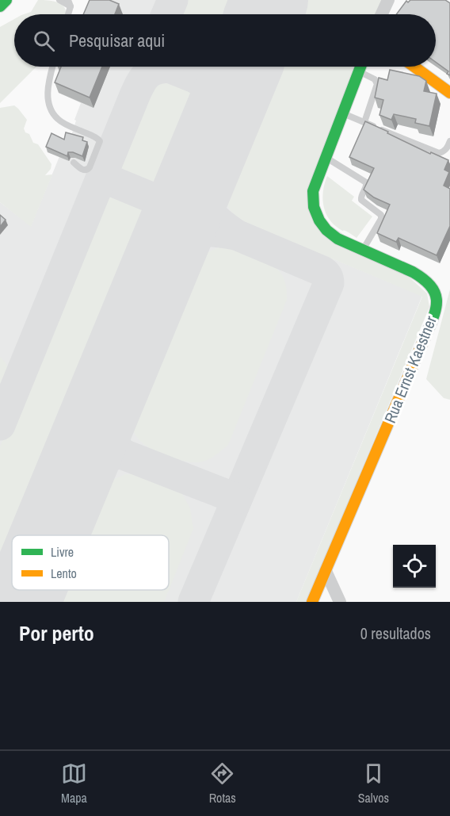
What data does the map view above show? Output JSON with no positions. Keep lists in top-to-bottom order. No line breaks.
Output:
{"streets":{"street":["Rua Ernst Kaestner"]},"legend":["Livre","Lento"],"page":{"search":"Pesquisar aqui","heading":["Por perto","0 resultados"],"nav":["Mapa","Rotas","Salvos"]}}
